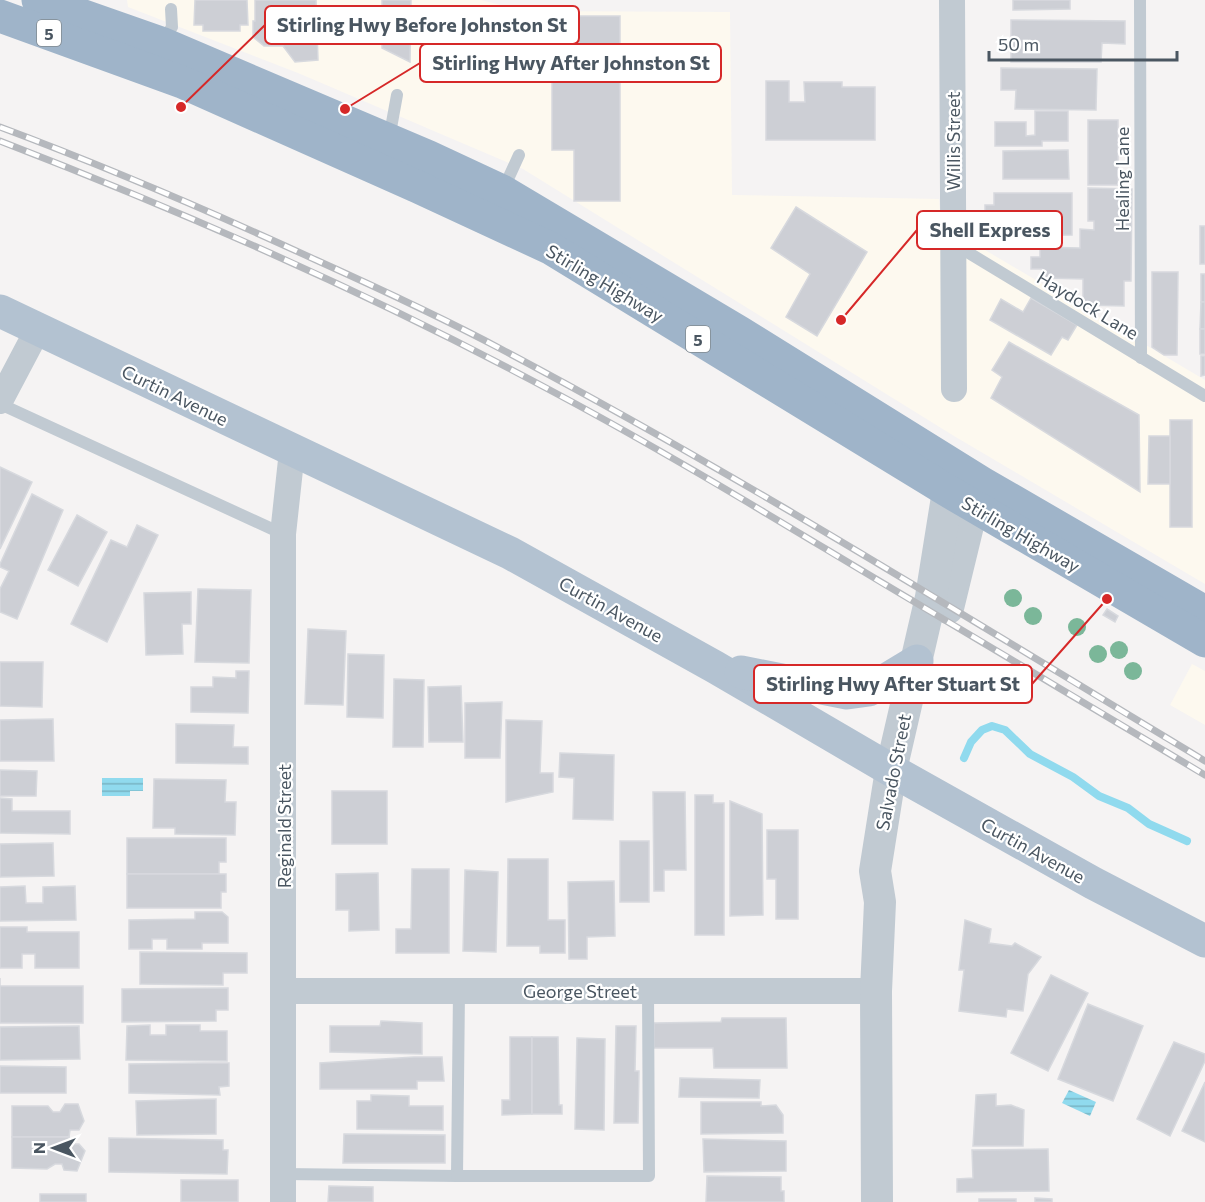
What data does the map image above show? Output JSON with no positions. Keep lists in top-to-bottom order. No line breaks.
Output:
{"streets":{"highway":["5","Stirling Highway"],"main road":["Curtin Avenue"],"street":["Willis Street","Salvado Street","Reginald Street","George Street"],"lane":["Healing Lane","Haydock Lane"]},"crossings":[["Willis Street","Haydock Lane"],["Healing Lane","Haydock Lane"],["Stirling Highway","Salvado Street"],["Curtin Avenue","Salvado Street"],["Curtin Avenue","Reginald Street"],["Salvado Street","George Street"],["Reginald Street","George Street"]],"places":["Stirling Hwy Before Johnston St","Stirling Hwy After Johnston St","Shell Express","Stirling Hwy After Stuart St"],"scale_bar":"50 m","north":"left"}
